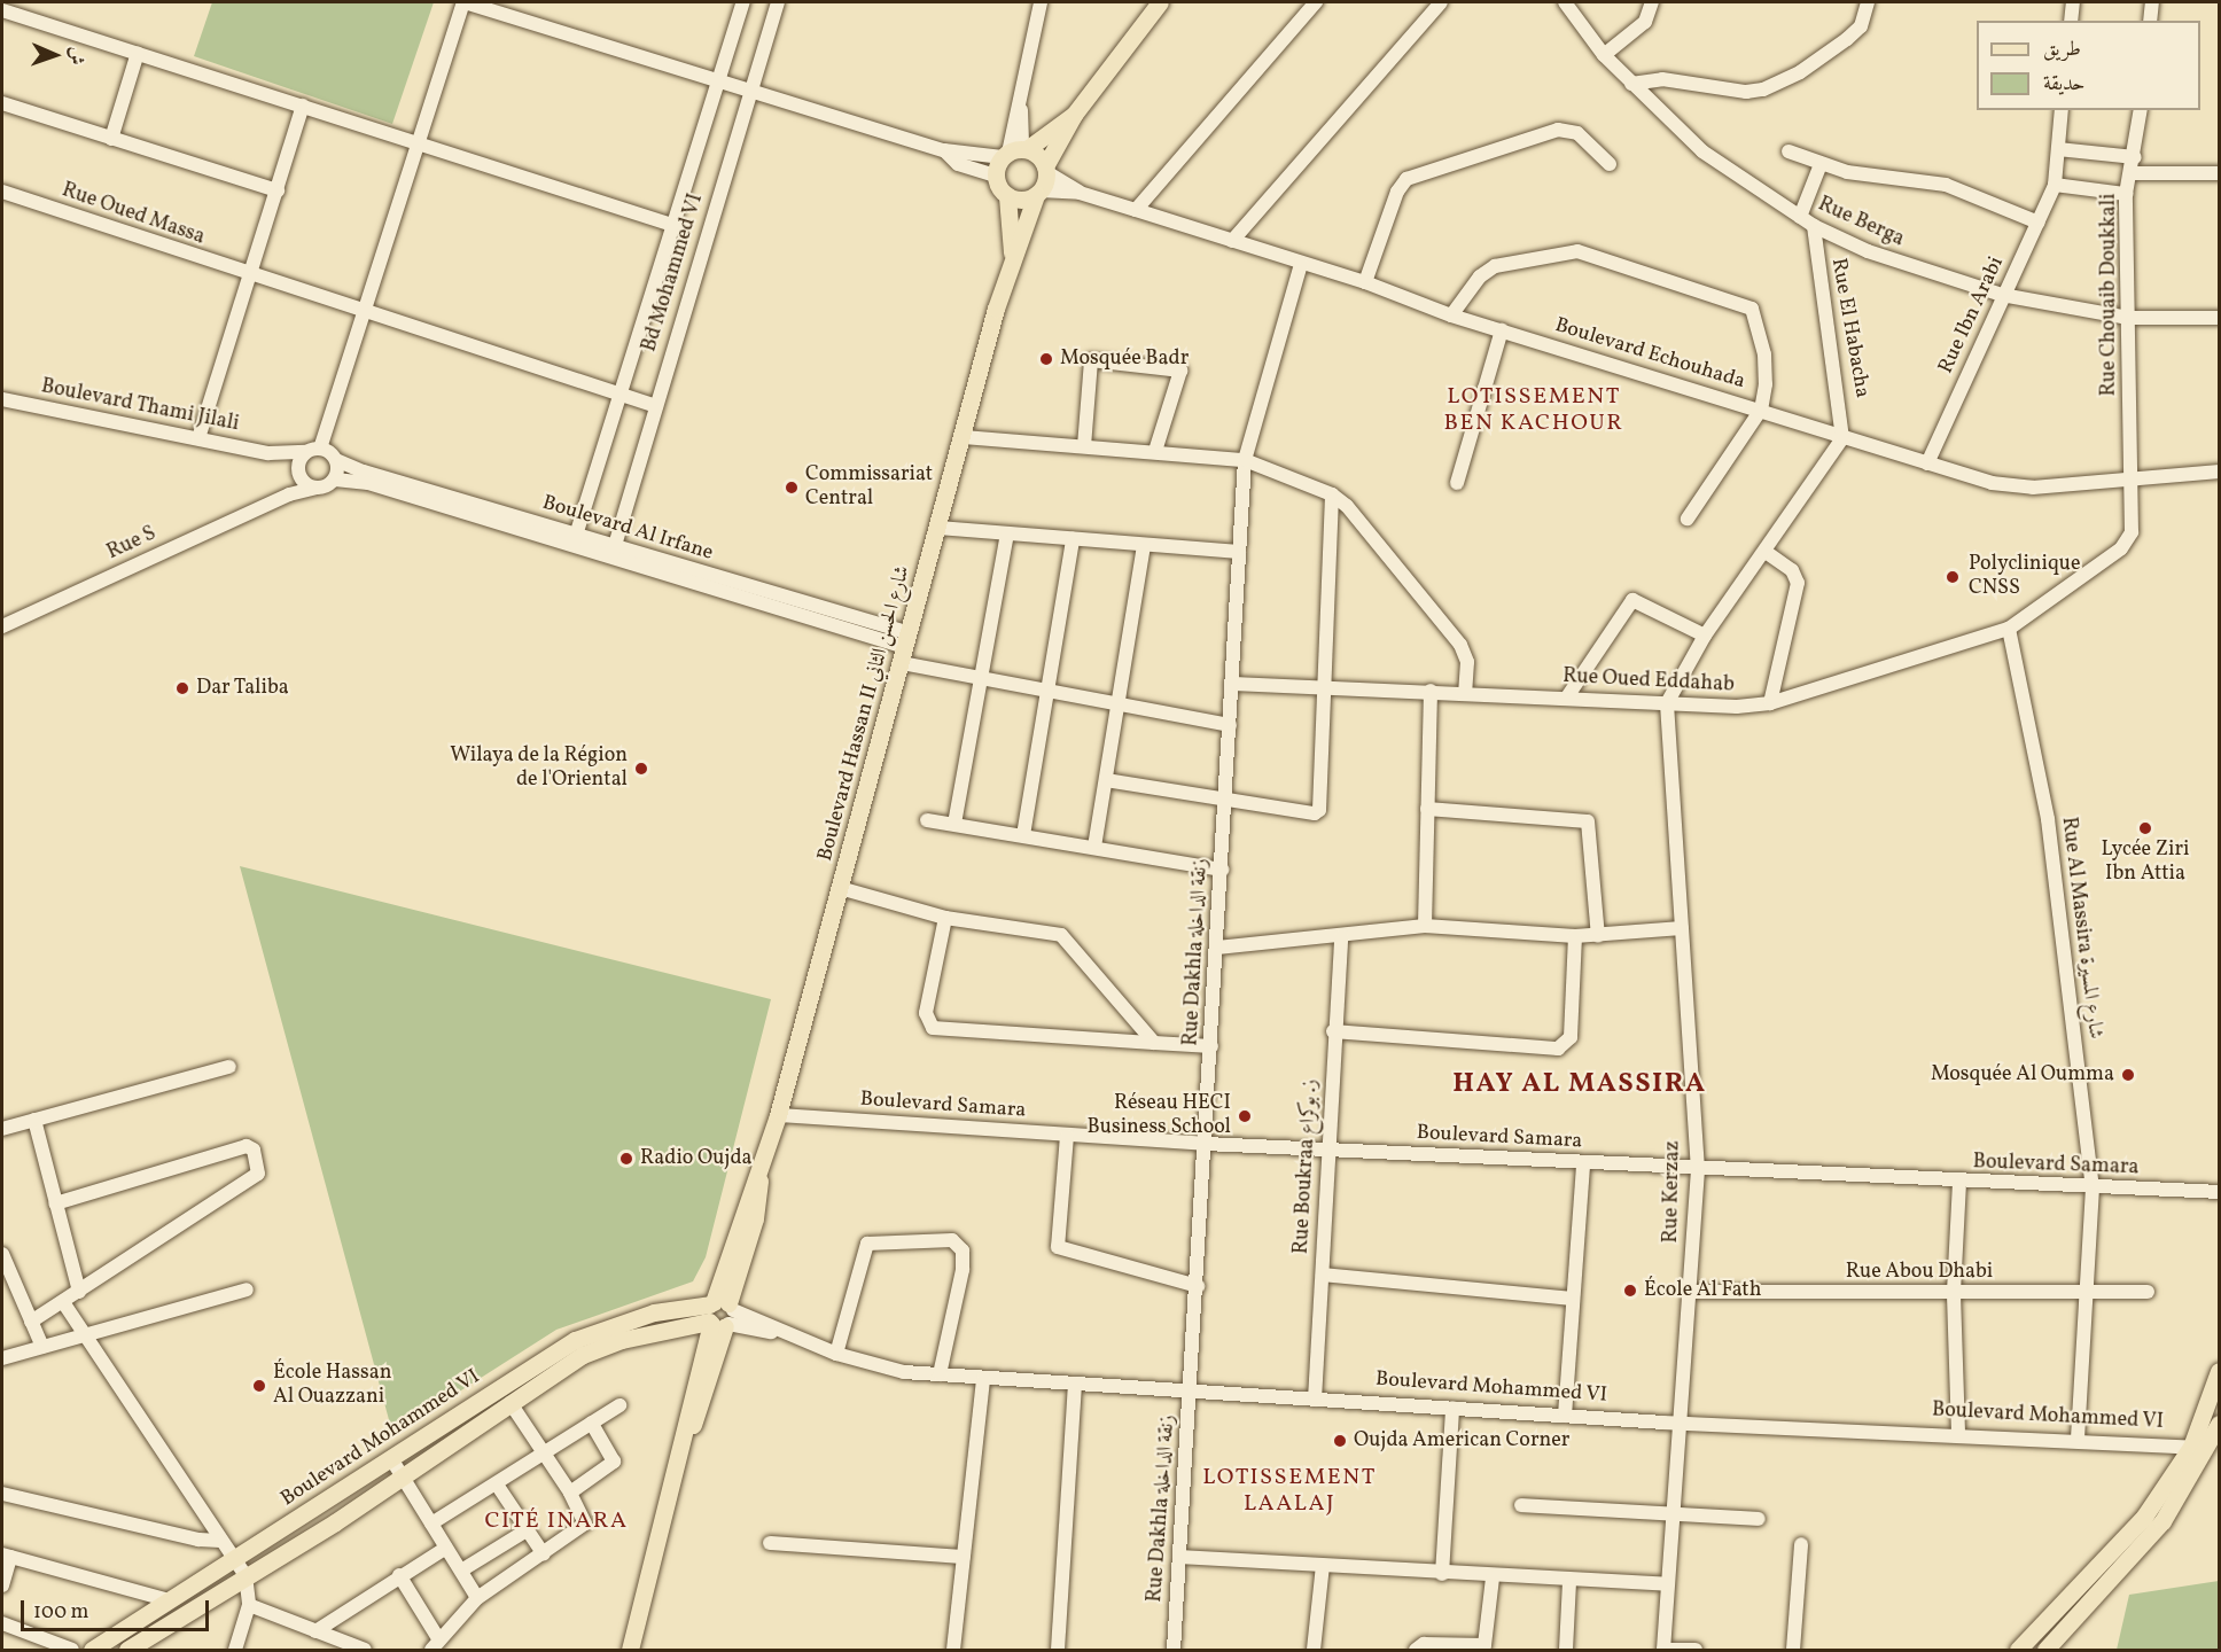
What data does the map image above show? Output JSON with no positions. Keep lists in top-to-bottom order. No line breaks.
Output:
{"streets":{"main road":["Boulevard Hassan II شارع الحسن الثاني","Boulevard Mohammed VI"],"street":["Rue Oued Massa","Rue Berga","Bd Mohammed VI","Rue Chouaib Doukkali","Rue Ibn Arabi","Rue El Habacha","Boulevard Echouhada","Boulevard Thami Jilali","Boulevard Al Irfane","Rue S","Rue Oued Eddahab","Rue Al Massira شارع المسيرة","Rue Dakhla زنقة الداخلة","Boulevard Samara","Rue Boukraa ز. بوكراع","Rue Kerzaz","Rue Abou Dhabi"]},"crossings":[["Rue Oued Massa","Bd Mohammed VI"],["Rue Berga","Rue Chouaib Doukkali"],["Rue Berga","Rue Ibn Arabi"],["Rue Berga","Rue El Habacha"],["Bd Mohammed VI","Boulevard Al Irfane"],["Rue Chouaib Doukkali","Boulevard Echouhada"],["Rue Chouaib Doukkali","Rue Oued Eddahab"],["Rue Ibn Arabi","Boulevard Echouhada"],["Rue El Habacha","Boulevard Echouhada"],["Boulevard Echouhada","Rue Oued Eddahab"],["Boulevard Echouhada","Boulevard Hassan II شارع الحسن الثاني"],["Boulevard Echouhada","Rue Dakhla زنقة الداخلة"],["Boulevard Al Irfane","Rue S"],["Boulevard Al Irfane","Boulevard Hassan II شارع الحسن الثاني"],["Boulevard Al Irfane","Rue Dakhla زنقة الداخلة"],["Rue Oued Eddahab","Rue Al Massira شارع المسيرة"],["Rue Oued Eddahab","Rue Dakhla زنقة الداخلة"],["Rue Oued Eddahab","Rue Kerzaz"],["Boulevard Hassan II شارع الحسن الثاني","Boulevard Samara"],["Boulevard Hassan II شارع الحسن الثاني","Boulevard Mohammed VI"],["Rue Al Massira شارع المسيرة","Boulevard Samara"],["Rue Al Massira شارع المسيرة","Rue Abou Dhabi"],["Rue Al Massira شارع المسيرة","Boulevard Mohammed VI"],["Rue Dakhla زنقة الداخلة","Boulevard Samara"],["Rue Dakhla زنقة الداخلة","Boulevard Mohammed VI"],["Boulevard Samara","Rue Boukraa ز. بوكراع"],["Boulevard Samara","Rue Kerzaz"],["Rue Boukraa ز. بوكراع","Boulevard Mohammed VI"],["Rue Kerzaz","Rue Abou Dhabi"],["Rue Kerzaz","Boulevard Mohammed VI"]],"districts":["LOTISSEMENT BEN KACHOUR","HAY AL MASSIRA","LOTISSEMENT LAALAJ","CITÉ INARA"],"places":["Mosquée Badr","Commissariat Central","Polyclinique CNSS","Dar Taliba","Wilaya de la Région de l'Oriental","Lycée Ziri Ibn Attia","Mosquée Al Oumma","Réseau HECI Business School","Radio Oujda","École Al Fath","École Hassan Al Ouazzani","Oujda American Corner"],"legend":["طريق","حديقة"],"scale_bar":"100 m","north":"right"}
